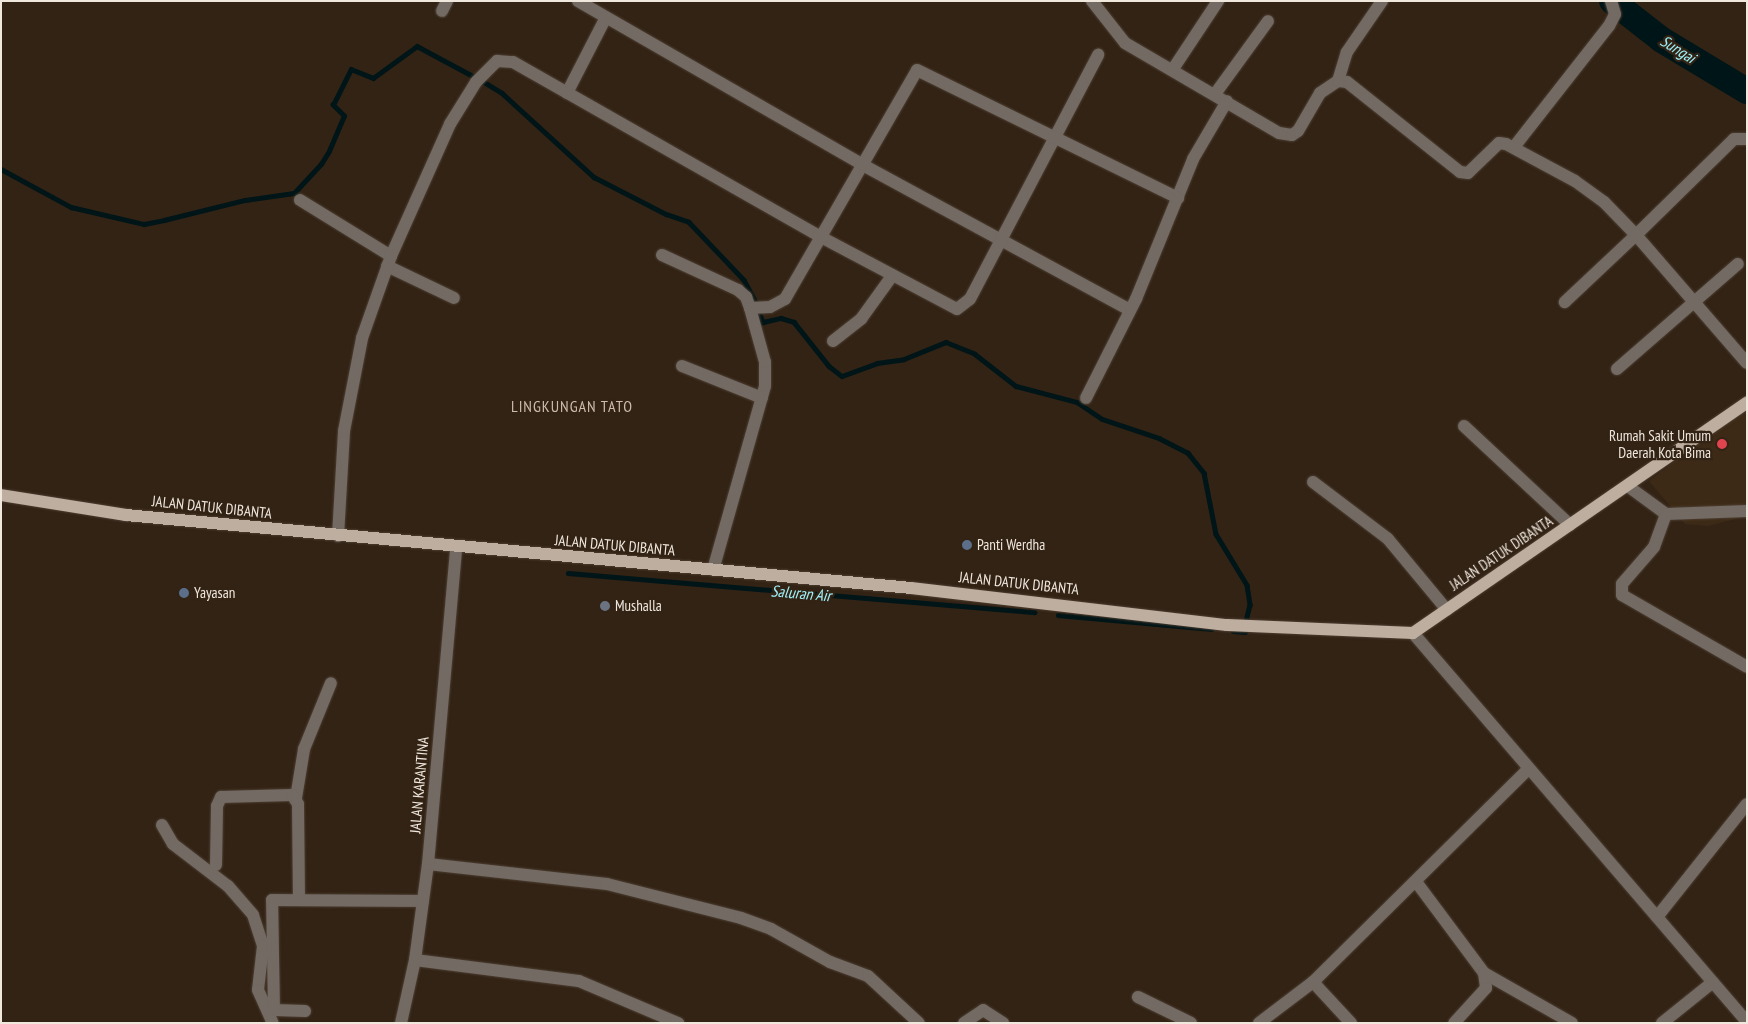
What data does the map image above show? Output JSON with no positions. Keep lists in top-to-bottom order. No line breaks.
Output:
{"streets":{"main road":["JALAN DATUK DIBANTA"],"street":["JALAN KARANTINA"]},"crossings":[["JALAN DATUK DIBANTA","JALAN KARANTINA"]],"districts":["LINGKUNGAN TATO"],"water":["Sungai","Saluran Air"],"places":["Rumah Sakit Umum Daerah Kota Bima","Panti Werdha","Yayasan","Mushalla"]}
